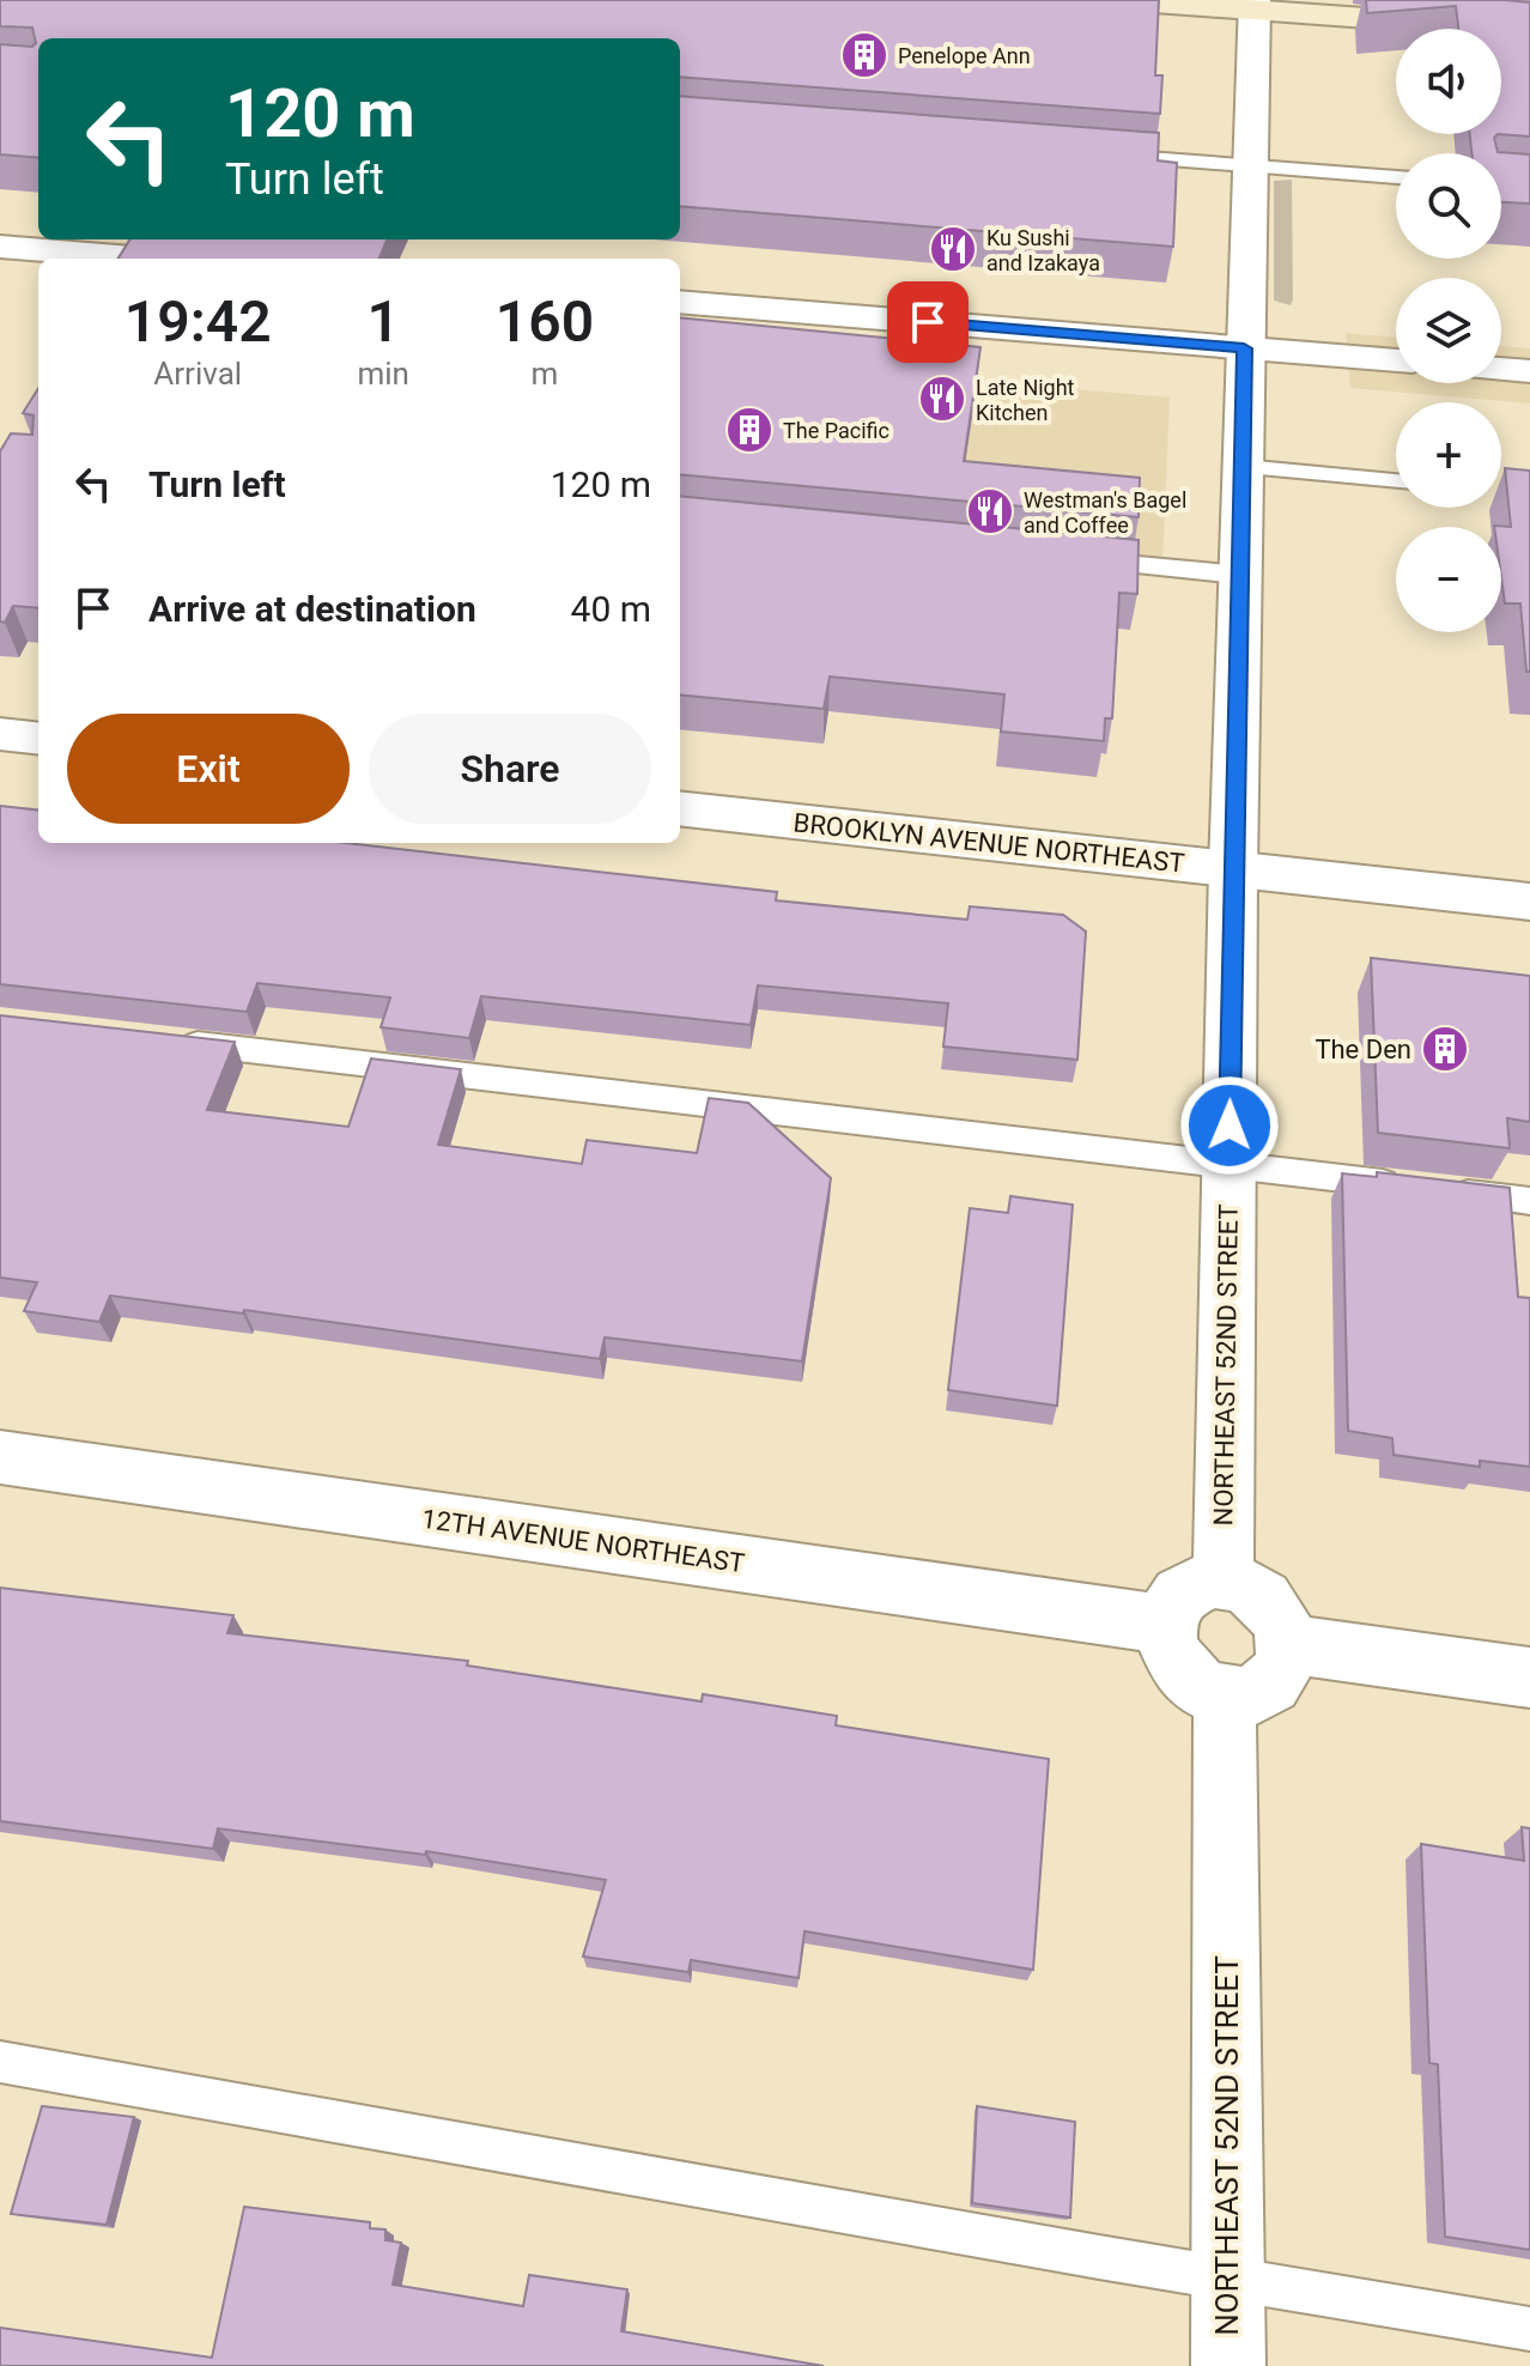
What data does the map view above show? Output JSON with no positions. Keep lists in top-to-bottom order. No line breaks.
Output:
{"streets":{"street":["BROOKLYN AVENUE NORTHEAST","NORTHEAST 52ND STREET","12TH AVENUE NORTHEAST"]},"crossings":[["BROOKLYN AVENUE NORTHEAST","NORTHEAST 52ND STREET"],["NORTHEAST 52ND STREET","12TH AVENUE NORTHEAST"]],"places":{"building":["Penelope Ann","The Pacific","The Den"],"restaurant":["Ku Sushi and Izakaya","Late Night Kitchen","Westman's Bagel and Coffee"]},"page":{"map_buttons":["+","−"],"turn":["120 m","Turn left"],"eta":["19:42","Arrival","1","min","160","m"],"list":[{"name":"Turn left","value":"120 m"},{"name":"Arrive at destination","value":"40 m"}],"buttons":["Exit","Share"]}}
